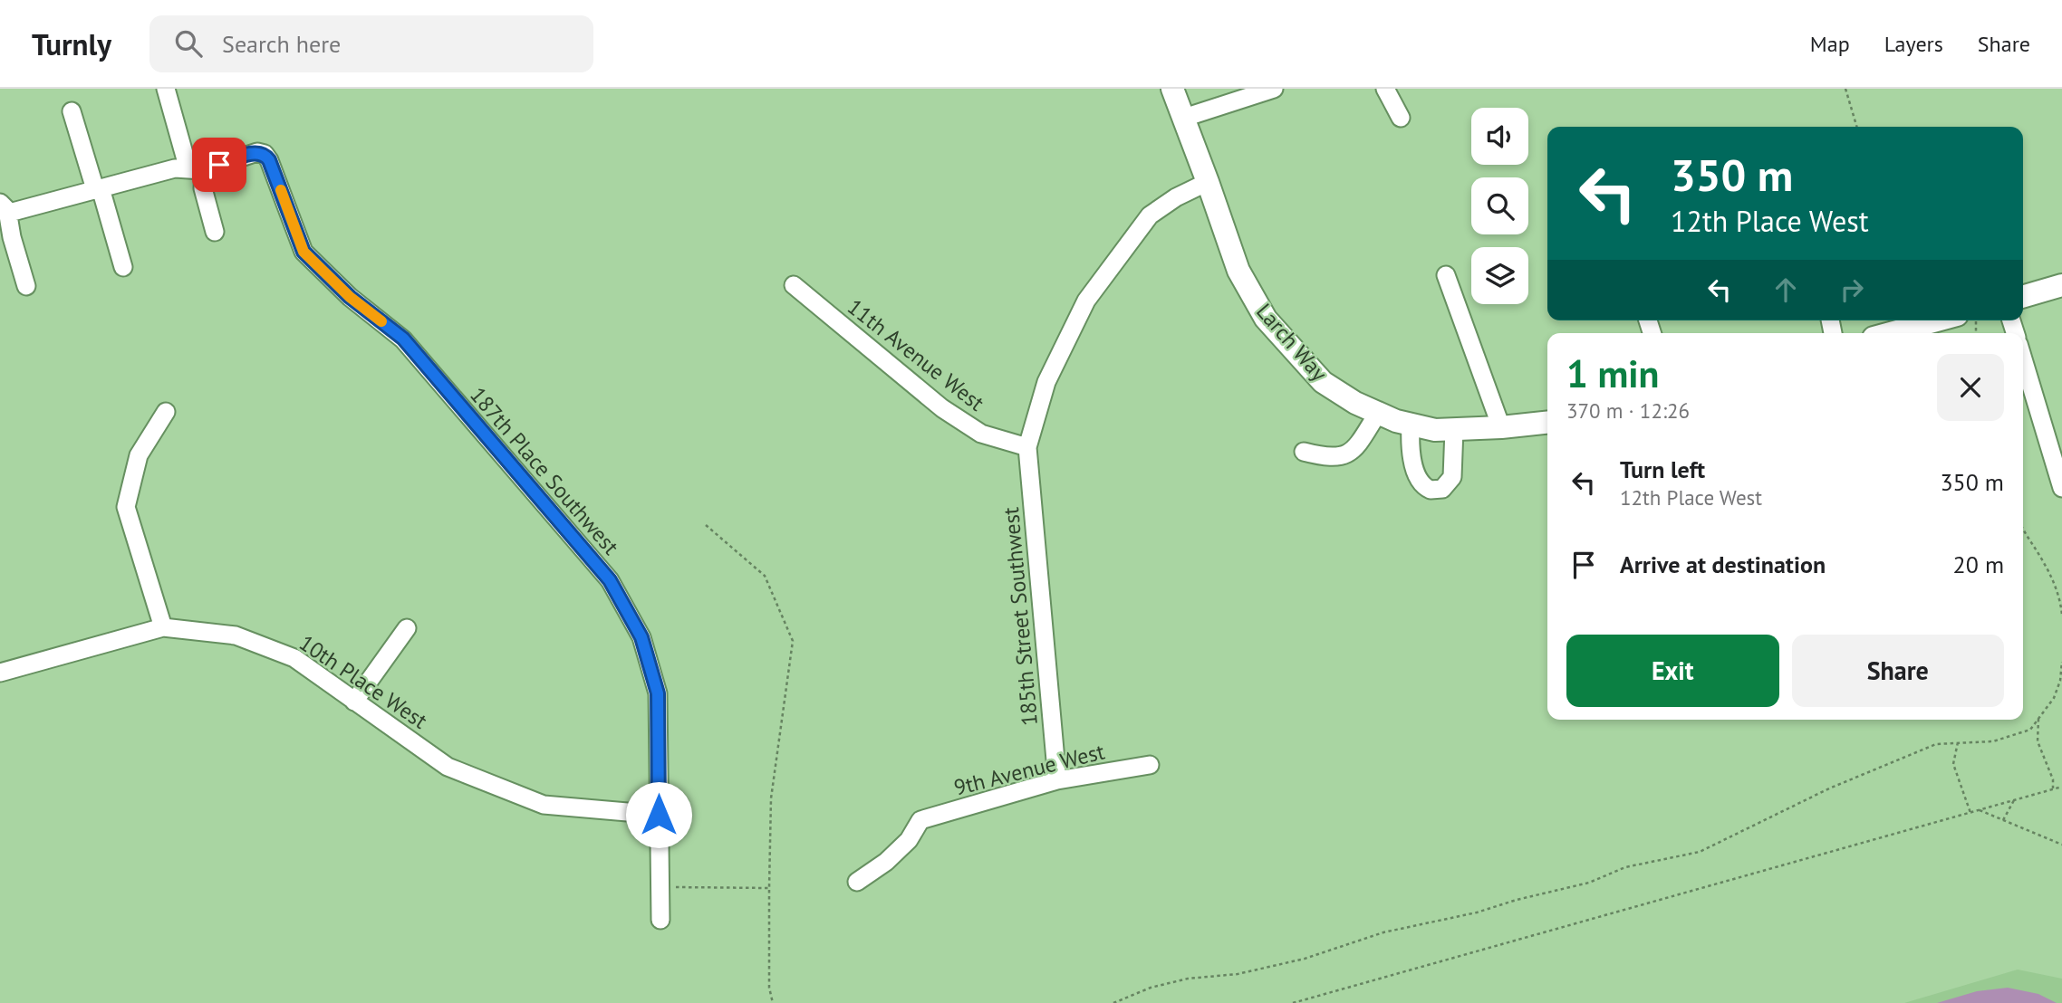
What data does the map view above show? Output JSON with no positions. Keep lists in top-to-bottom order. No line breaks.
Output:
{"streets":{"main road":["Larch Way"],"street":["11th Avenue West","187th Place Southwest","185th Street Southwest","10th Place West","9th Avenue West"]},"crossings":[["11th Avenue West","185th Street Southwest"],["187th Place Southwest","10th Place West"],["185th Street Southwest","9th Avenue West"]],"page":{"header":"Turnly","search":"Search here","nav":["Map","Layers","Share"],"turn":["350 m","12th Place West"],"heading":["1 min","370 m · 12:26"],"list":[{"name":"Turn left","note":"12th Place West","value":"350 m"},{"name":"Arrive at destination","value":"20 m"}],"buttons":["Exit","Share"]}}
